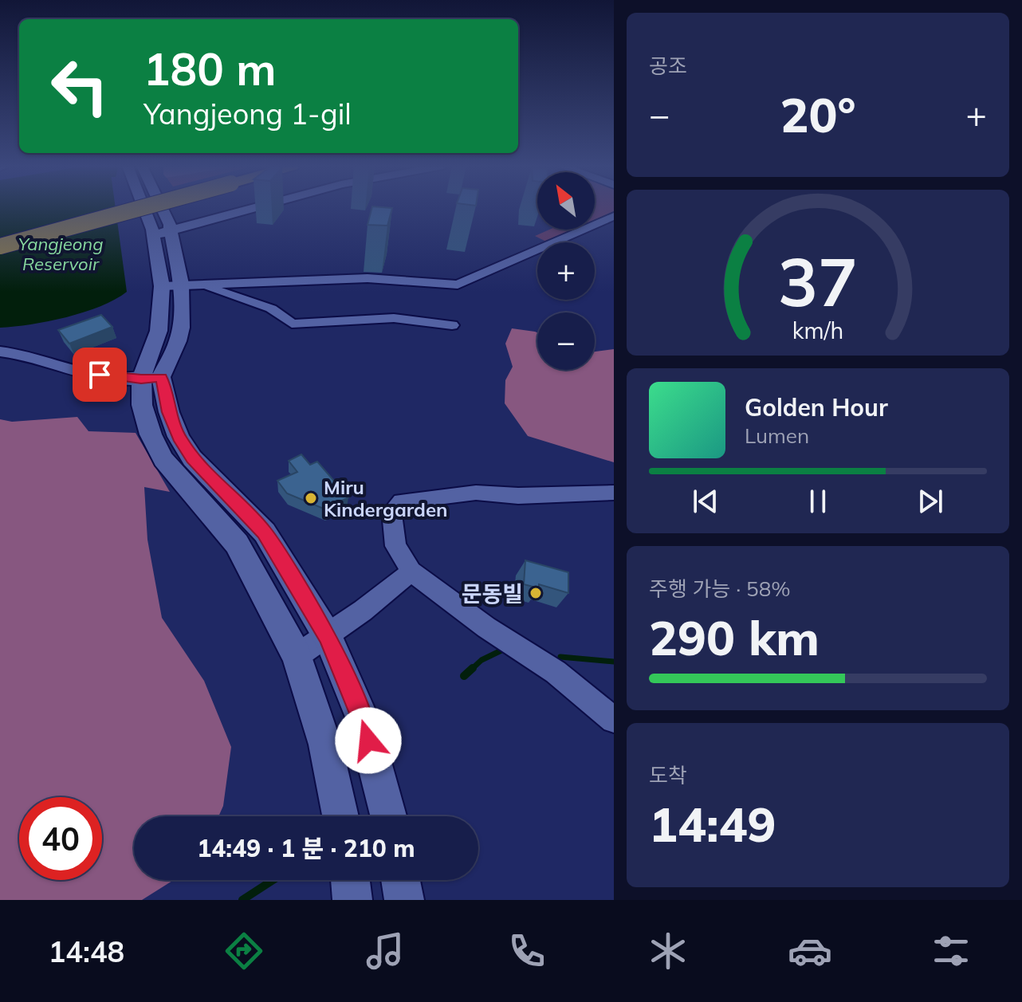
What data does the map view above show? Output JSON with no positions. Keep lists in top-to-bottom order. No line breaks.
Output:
{"water":["Yangjeong Reservoir"],"places":["Miru Kindergarden","문동빌"],"north":"top left","page":{"tile":["공조",["주행 가능 · 58%","290 km"],["도착","14:49"]],"turn":["180 m","Yangjeong 1-gil"],"heat":["−","20°","+"],"map_buttons":["+","−"],"song":["Golden Hour","Lumen"],"limit":"40","trip":"14:49 · 1 분 · 210 m","tabs":"14:48","gauge":["37","km/h"]}}
